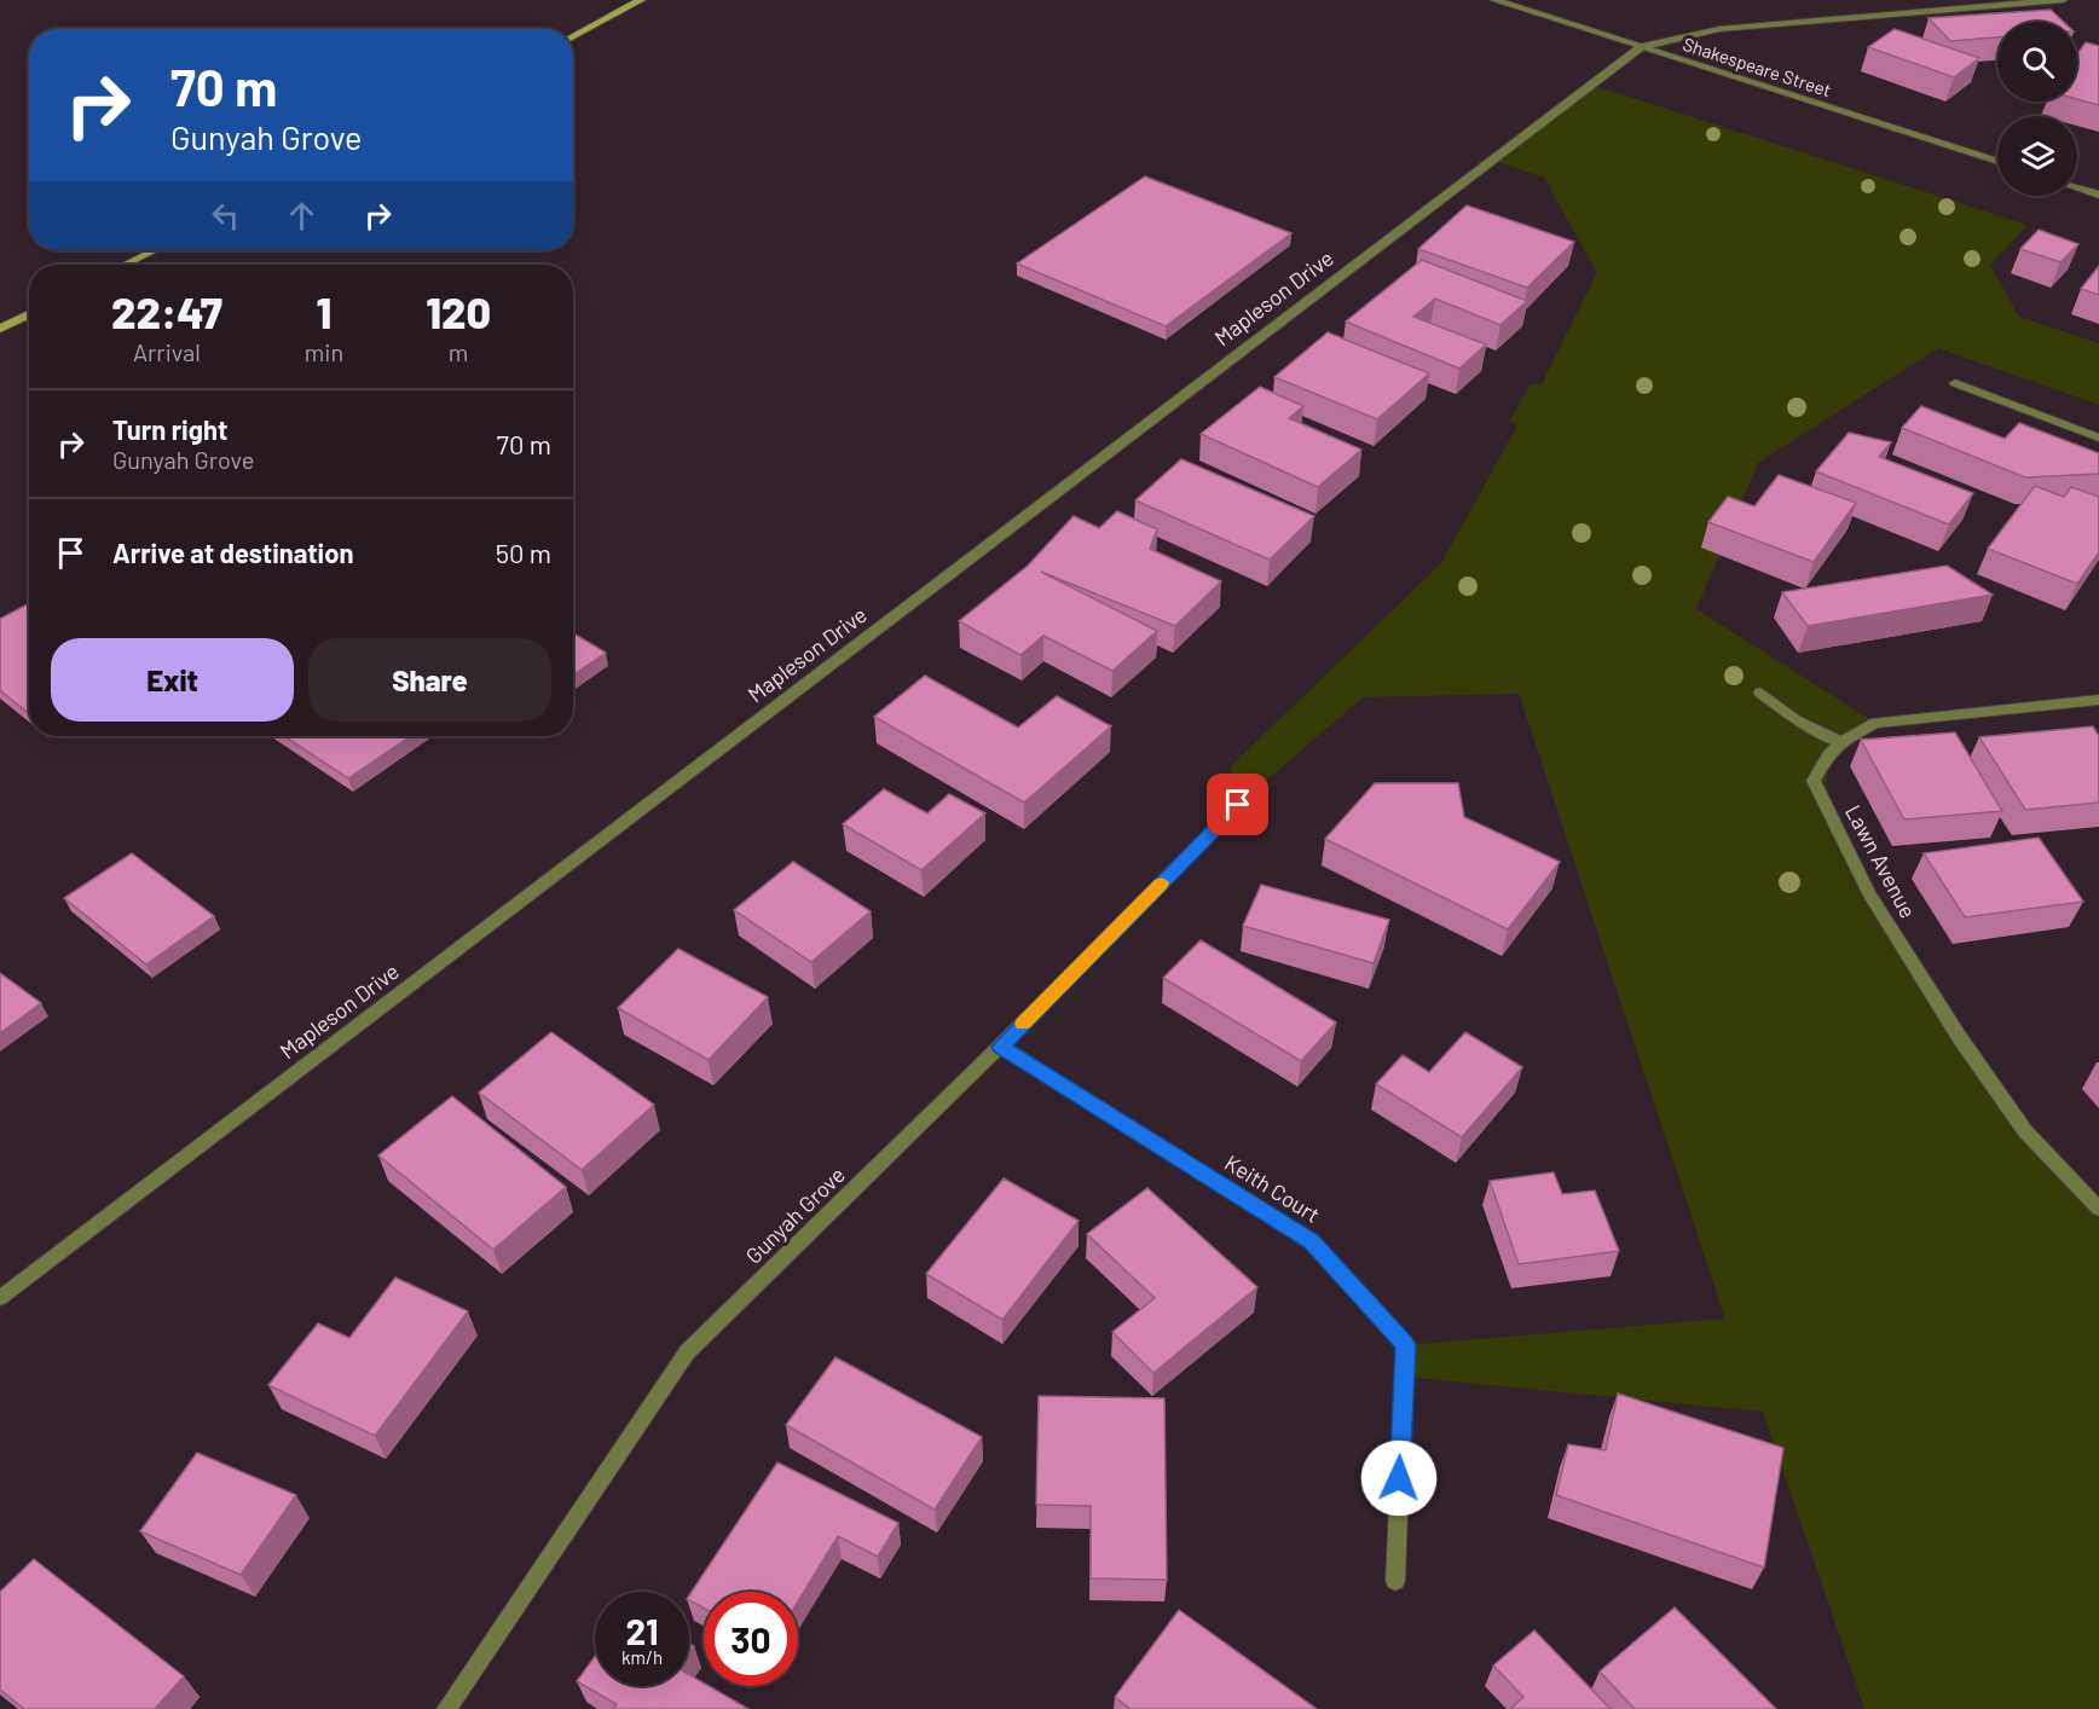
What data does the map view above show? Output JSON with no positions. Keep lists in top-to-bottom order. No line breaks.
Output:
{"streets":{"street":["Shakespeare Street","Mapleson Drive","Lawn Avenue","Keith Court","Gunyah Grove"]},"crossings":[["Shakespeare Street","Mapleson Drive"],["Keith Court","Gunyah Grove"]],"page":{"turn":["70 m","Gunyah Grove"],"eta":["22:47","Arrival","1","min","120","m"],"list":[{"name":"Turn right","note":"Gunyah Grove","value":"70 m"},{"name":"Arrive at destination","value":"50 m"}],"buttons":["Exit","Share"],"speed":"21 km/h","limit":"30"}}
